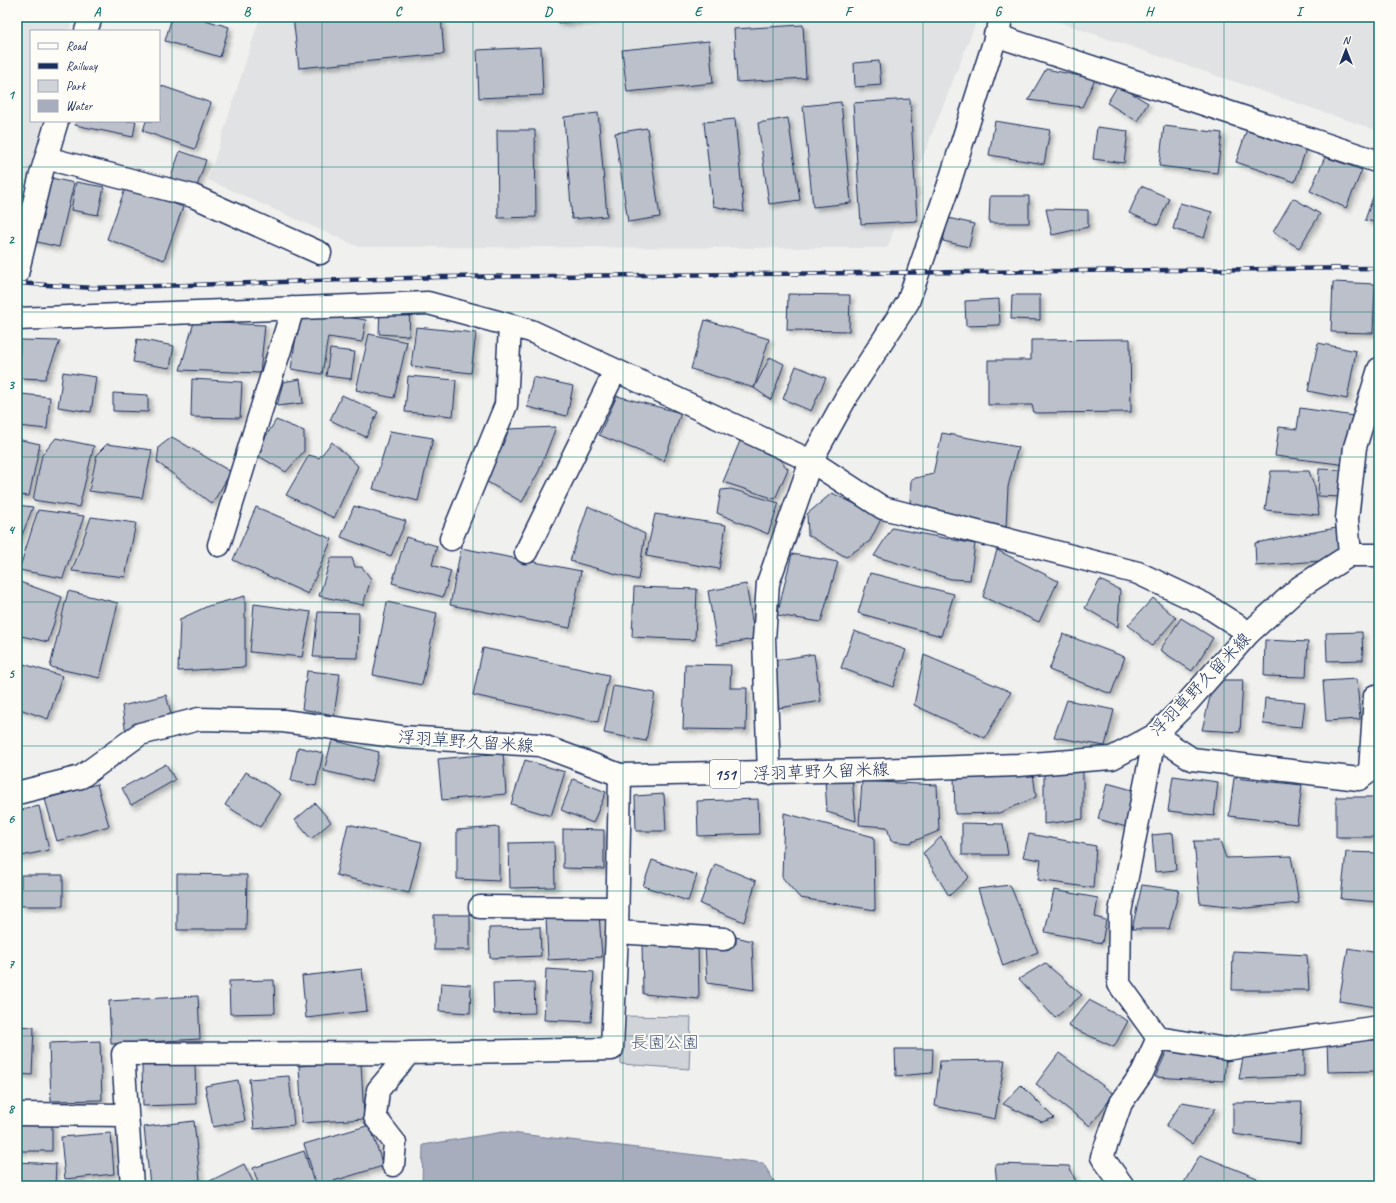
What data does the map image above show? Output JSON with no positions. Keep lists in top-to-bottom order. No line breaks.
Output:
{"streets":{"street":["浮羽草野久留米線","151"]},"parks":["長園公園"],"legend":["Road","Railway","Park","Water"],"north":"top","grid":{"columns":["A","B","C","D","E","F","G","H","I"],"rows":["1","2","3","4","5","6","7","8"]}}
